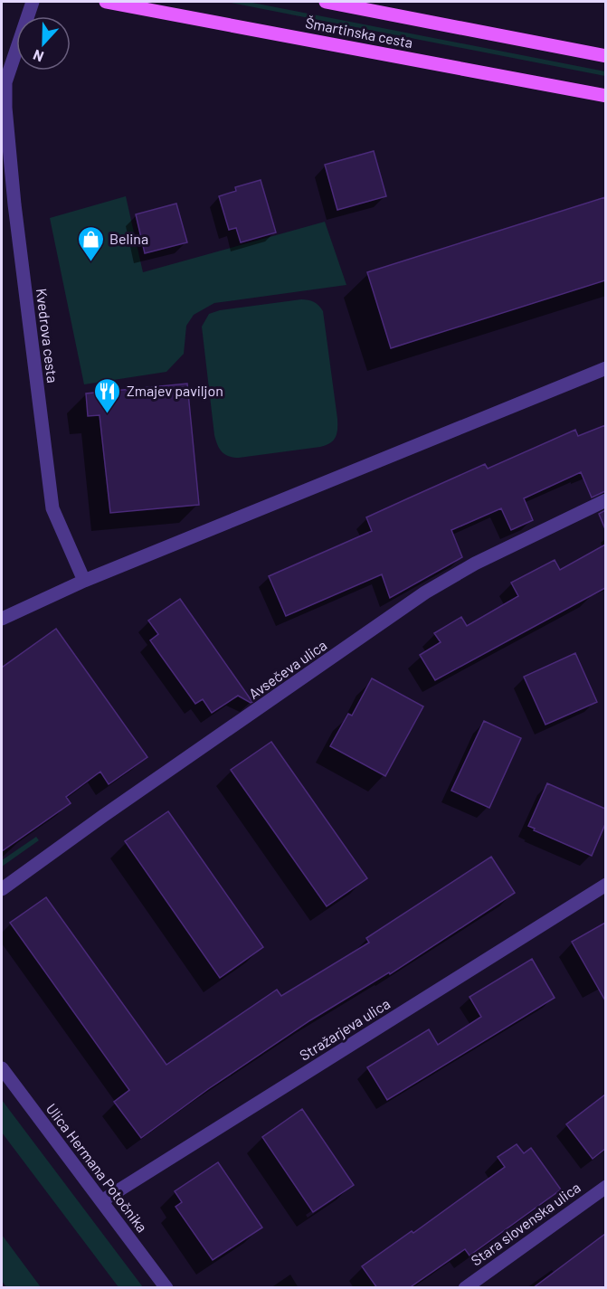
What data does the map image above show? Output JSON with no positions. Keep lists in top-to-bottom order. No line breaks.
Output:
{"streets":{"main road":["Šmartinska cesta"],"street":["Kvedrova cesta","Avsečeva ulica","Stražarjeva ulica","Ulica Hermana Potočnika","Stara slovenska ulica"]},"crossings":[["Stražarjeva ulica","Ulica Hermana Potočnika"]],"places":{"shop":["Belina"],"restaurant":["Zmajev paviljon"]},"north":"bottom"}
